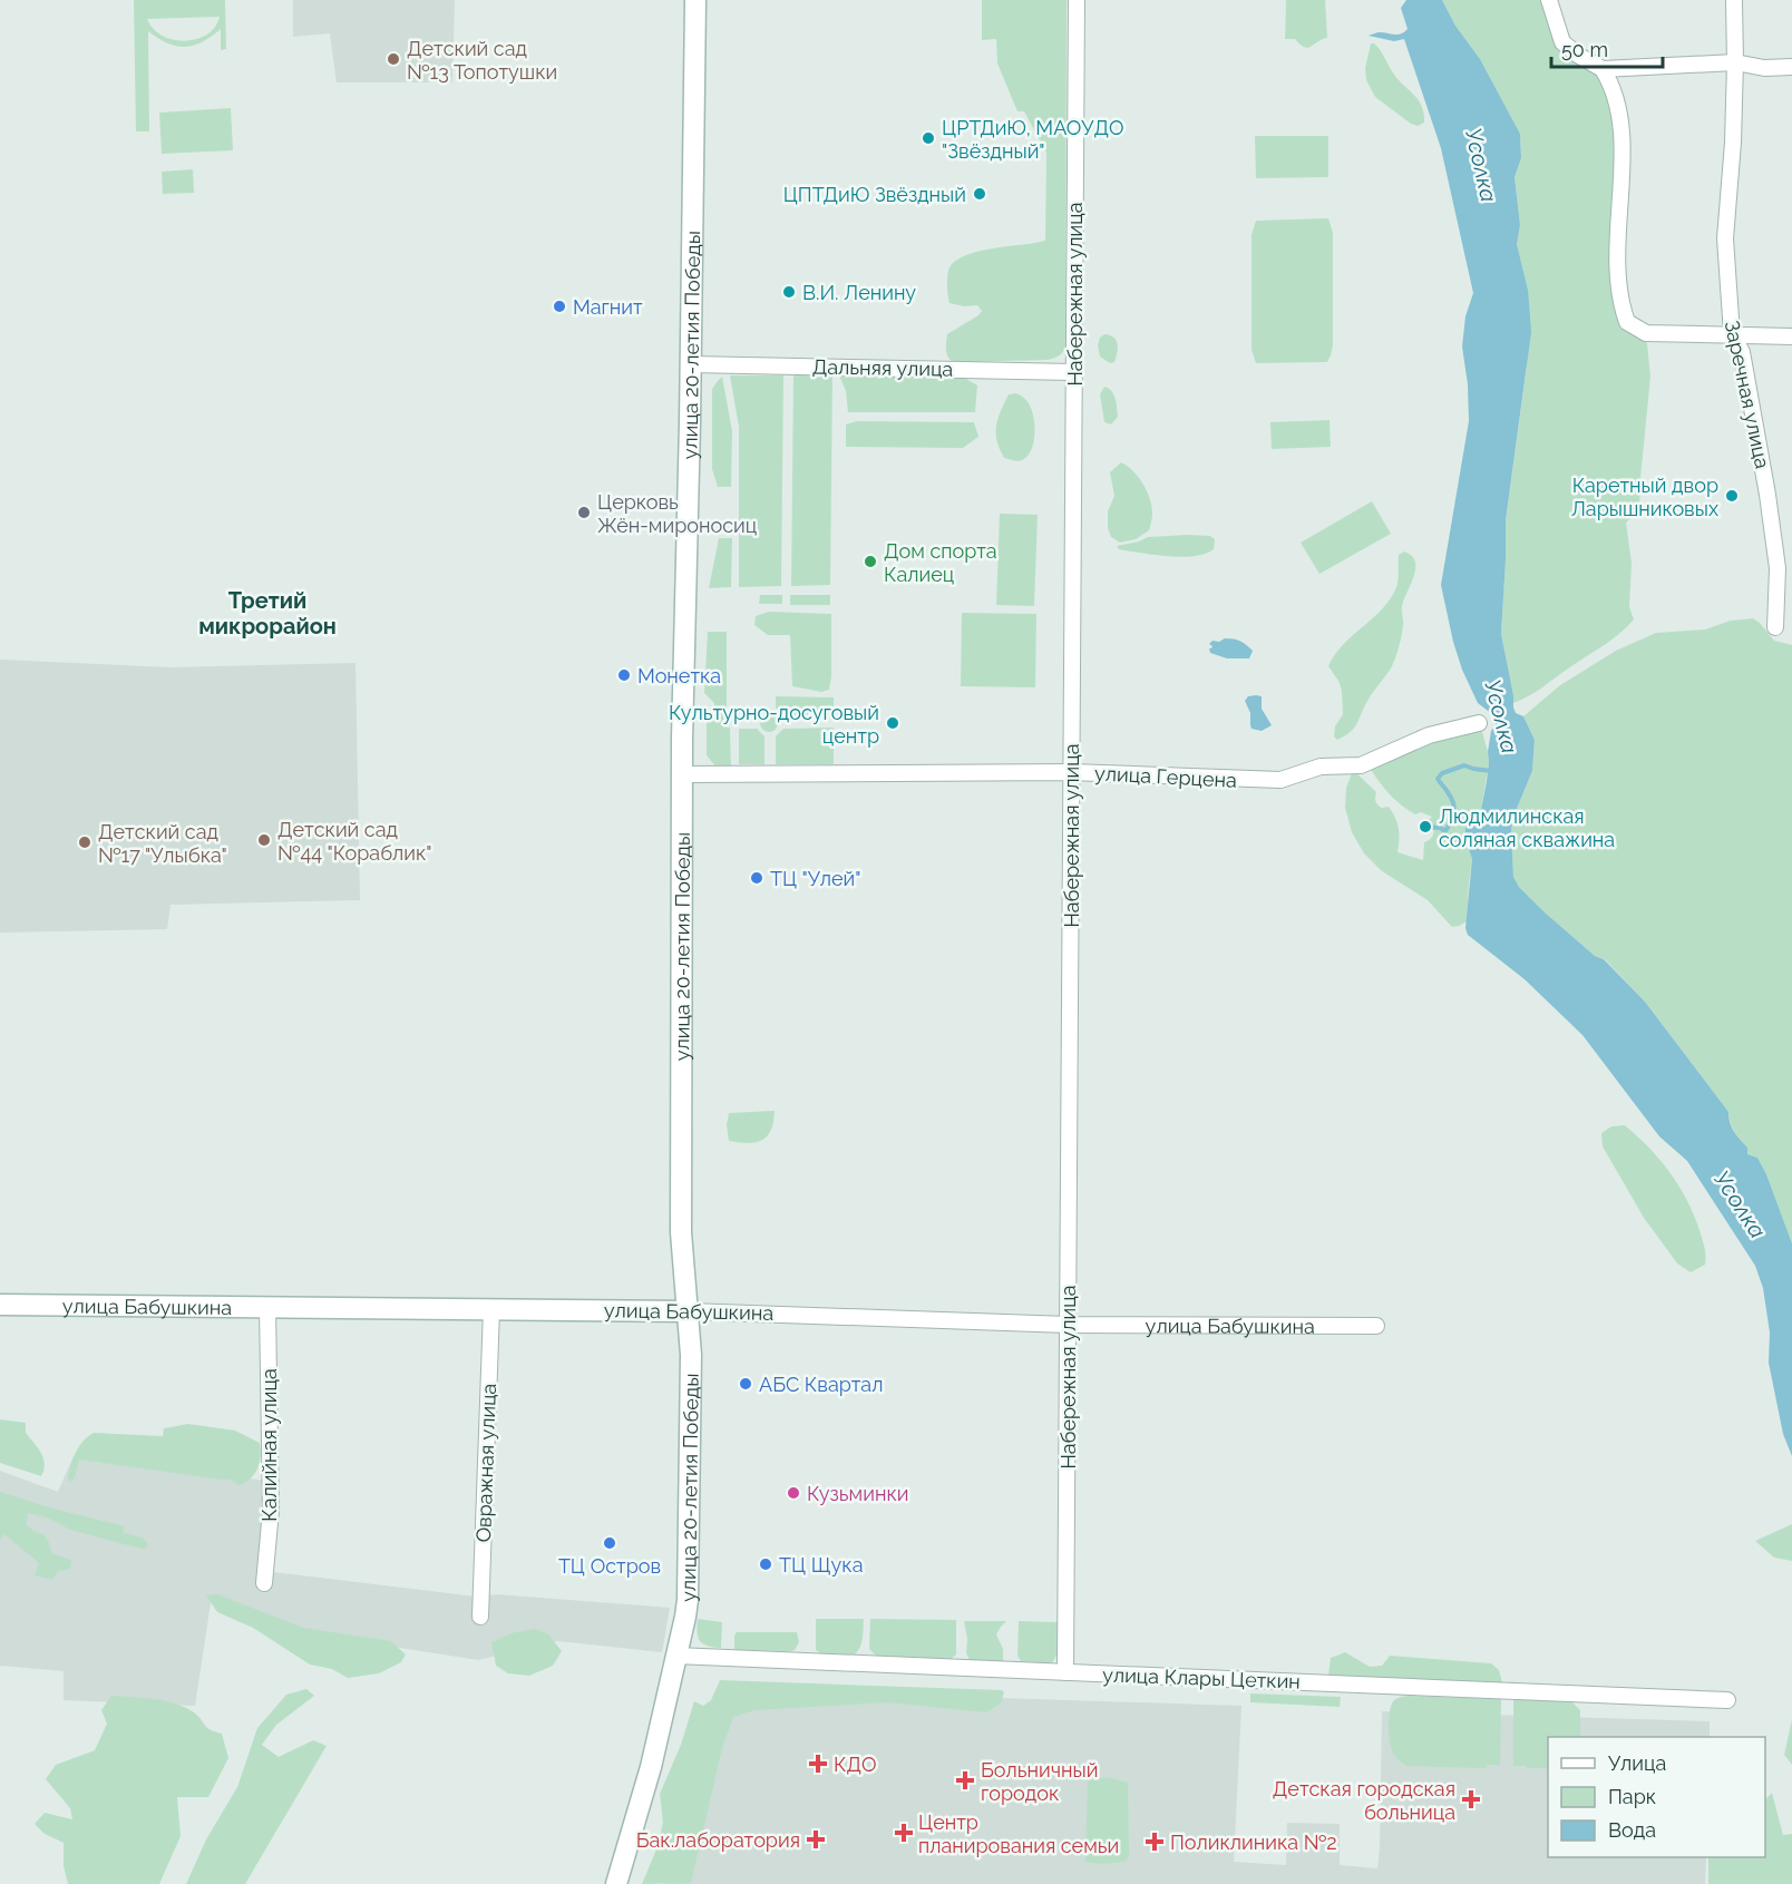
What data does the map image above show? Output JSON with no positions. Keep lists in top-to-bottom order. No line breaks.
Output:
{"streets":{"street":["Набережная улица","улица 20-летия Победы","Дальняя улица","Заречная улица","улица Герцена","улица Бабушкина","Калийная улица","Овражная улица","улица Клары Цеткин"]},"crossings":[["Набережная улица","Дальняя улица"],["Набережная улица","улица Герцена"],["Набережная улица","улица Бабушкина"],["Набережная улица","улица Клары Цеткин"],["улица 20-летия Победы","Дальняя улица"],["улица 20-летия Победы","улица Герцена"],["улица 20-летия Победы","улица Бабушкина"],["улица 20-летия Победы","улица Клары Цеткин"],["улица Бабушкина","Калийная улица"],["улица Бабушкина","Овражная улица"]],"districts":["Третий микрорайон"],"water":["Усолка"],"places":{"other":["Детский сад №13 Топотушки","ЦРТДиЮ, МАОУДО \"Звёздный\"","ЦПТДиЮ Звёздный","В.И. Ленину","Магнит","Каретный двор Ларышниковых","Церковь Жён-мироносиц","Дом спорта Калиец","Монетка","Культурно-досуговый центр","Людмилинская соляная скважина","Детский сад №44 \"Кораблик\"","Детский сад №17 \"Улыбка\"","ТЦ \"Улей\"","АБС Квартал","Кузьминки","ТЦ Остров","ТЦ Щука"],"health":["КДО","Больничный городок","Детская городская больница","Центр планирования семьи","Бак.лаборатория","Поликлиника №2"]},"legend":["Улица","Парк","Вода"],"scale_bar":"50 m"}
